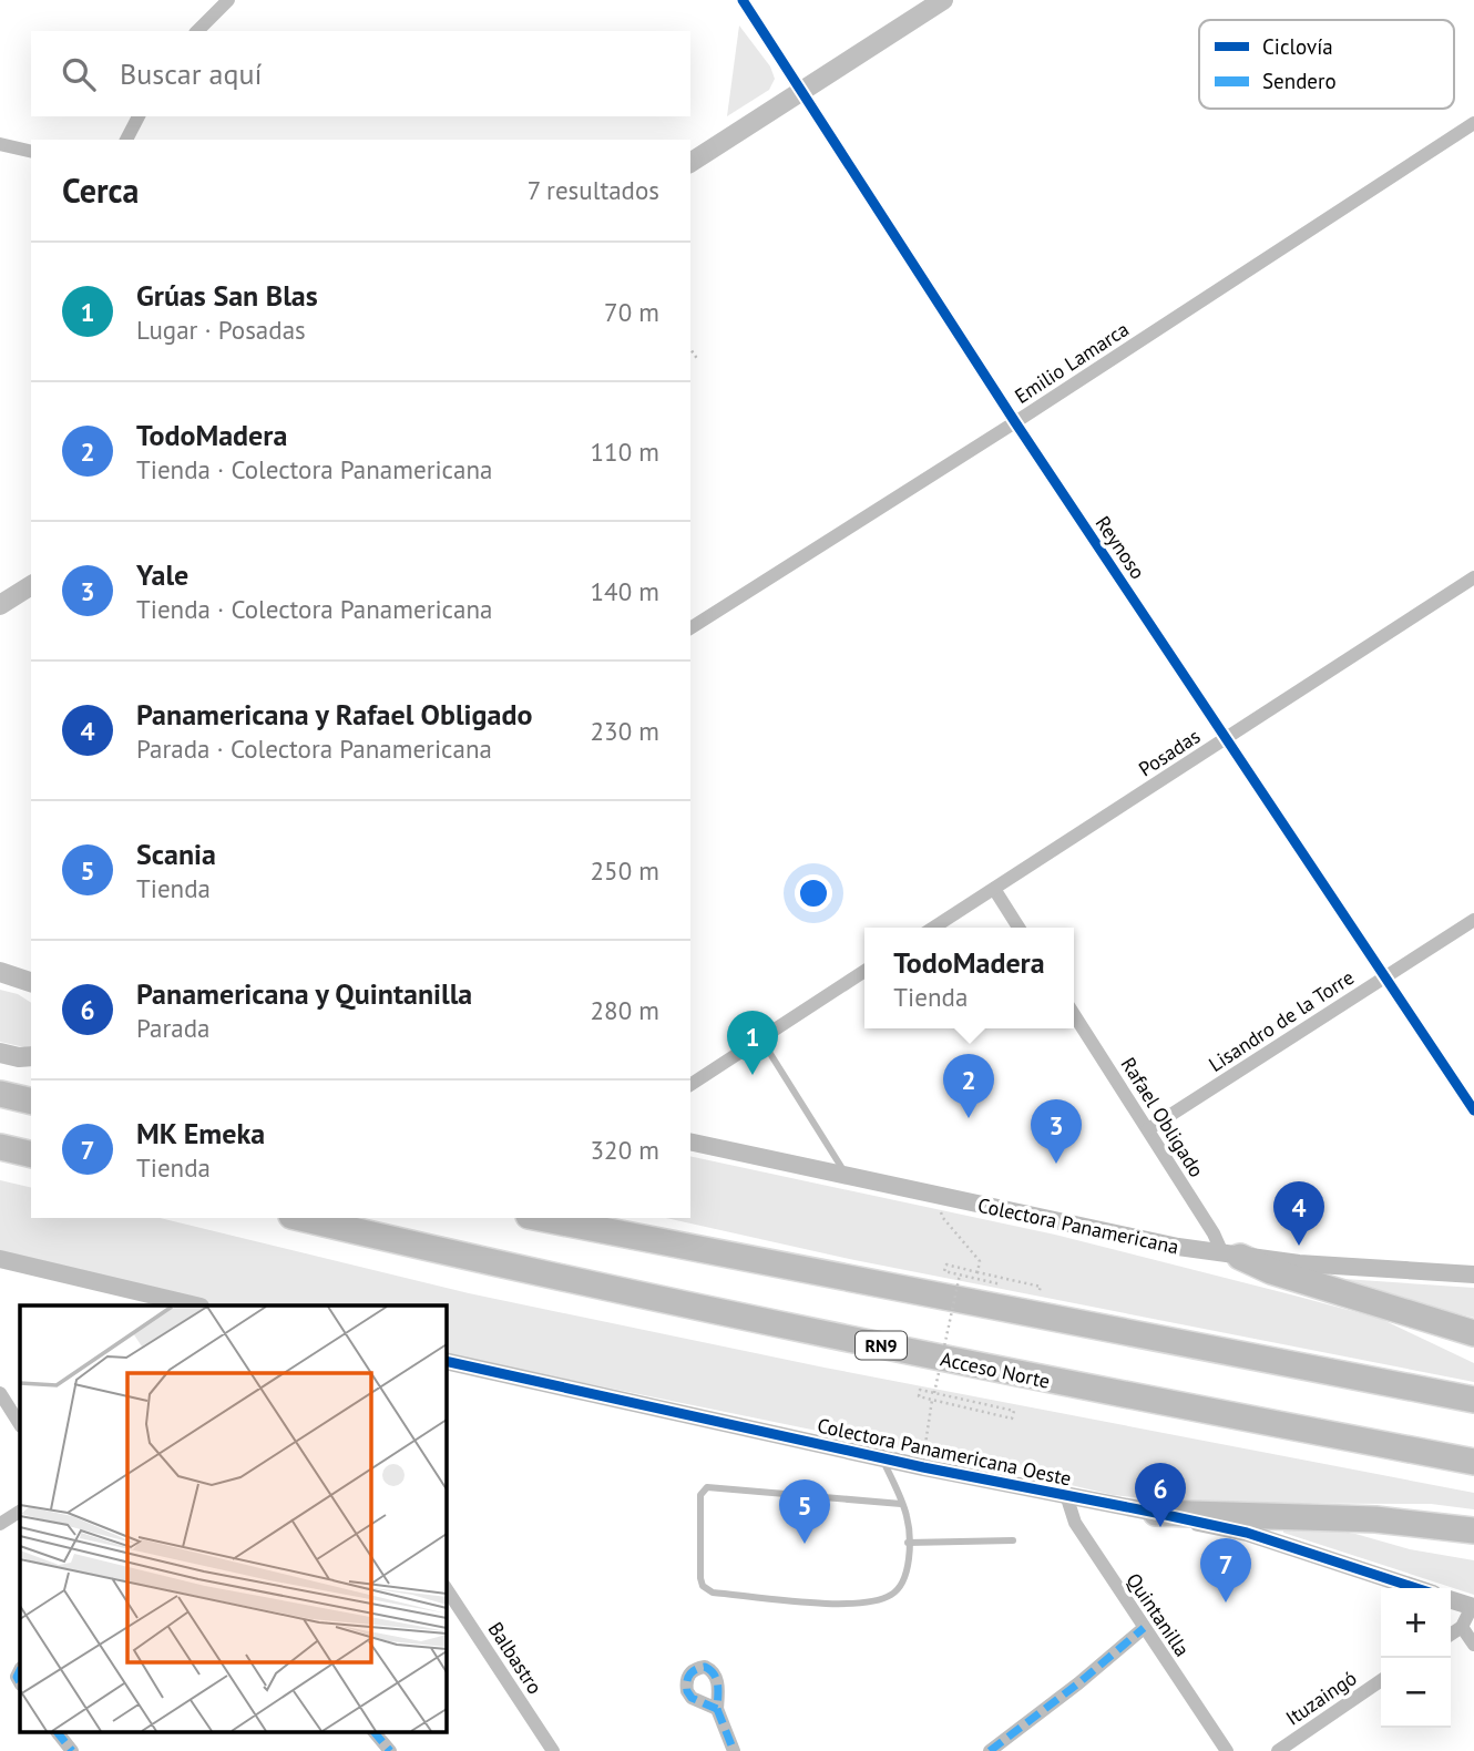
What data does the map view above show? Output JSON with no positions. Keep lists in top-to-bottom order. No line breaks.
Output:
{"streets":{"highway":["RN9","Acceso Norte"],"street":["Emilio Lamarca","Reynoso","Posadas","Lisandro de la Torre","Rafael Obligado","Colectora Panamericana","Colectora Panamericana Oeste","Quintanilla","Balbastro","Ituzaingó"]},"crossings":[["Emilio Lamarca","Reynoso"],["Reynoso","Posadas"],["Reynoso","Lisandro de la Torre"],["Lisandro de la Torre","Rafael Obligado"],["Rafael Obligado","Colectora Panamericana"],["Colectora Panamericana Oeste","Quintanilla"]],"legend":["Ciclovía","Sendero"],"page":{"search":"Buscar aquí","heading":["Cerca","7 resultados"],"list":[{"mark":"1","name":"Grúas San Blas","note":"Lugar · Posadas","value":"70 m"},{"mark":"2","name":"TodoMadera","note":"Tienda · Colectora Panamericana","value":"110 m"},{"mark":"3","name":"Yale","note":"Tienda · Colectora Panamericana","value":"140 m"},{"mark":"4","name":"Panamericana y Rafael Obligado","note":"Parada · Colectora Panamericana","value":"230 m"},{"mark":"5","name":"Scania","note":"Tienda","value":"250 m"},{"mark":"6","name":"Panamericana y Quintanilla","note":"Parada","value":"280 m"},{"mark":"7","name":"MK Emeka","note":"Tienda","value":"320 m"}],"popup":["TodoMadera","Tienda"],"pins":["1","2","3","4","6","5","7"],"map_buttons":["+","−"]}}
